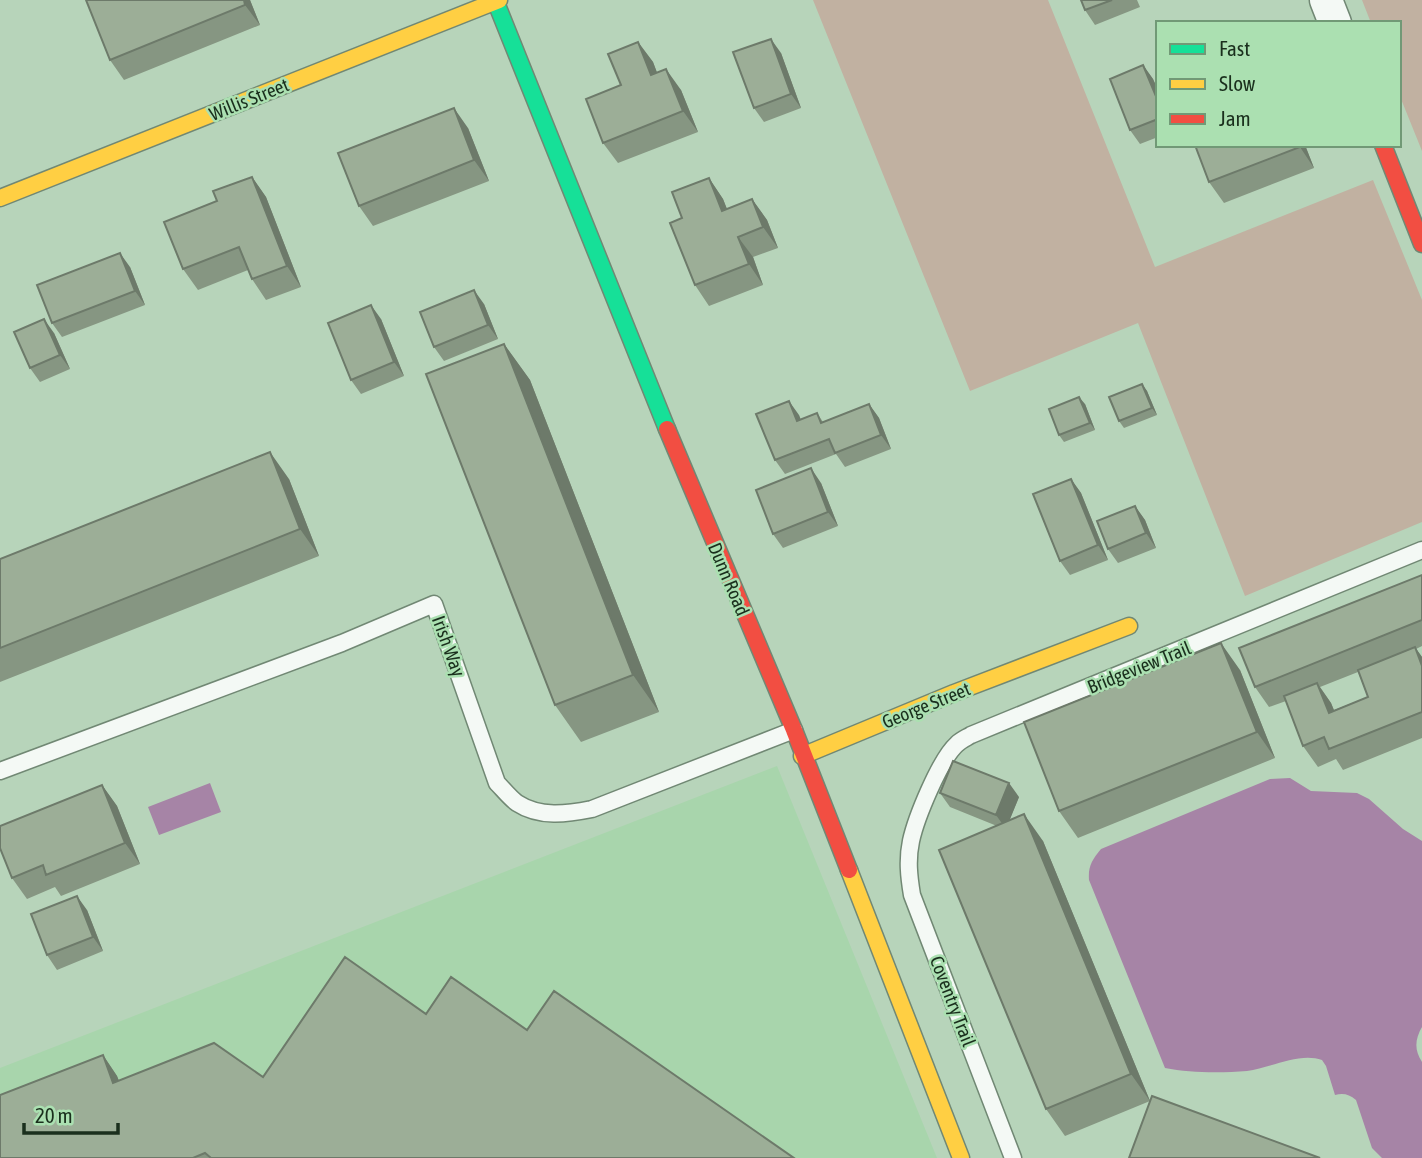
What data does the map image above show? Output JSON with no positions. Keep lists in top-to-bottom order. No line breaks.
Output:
{"streets":{"street":["Willis Street","Dunn Road","George Street"],"lane":["Irish Way","Bridgeview Trail","Coventry Trail"]},"crossings":[["Willis Street","Dunn Road"],["Dunn Road","Irish Way"],["Dunn Road","George Street"],["Bridgeview Trail","Coventry Trail"]],"legend":["Fast","Slow","Jam"],"scale_bar":"20 m"}
